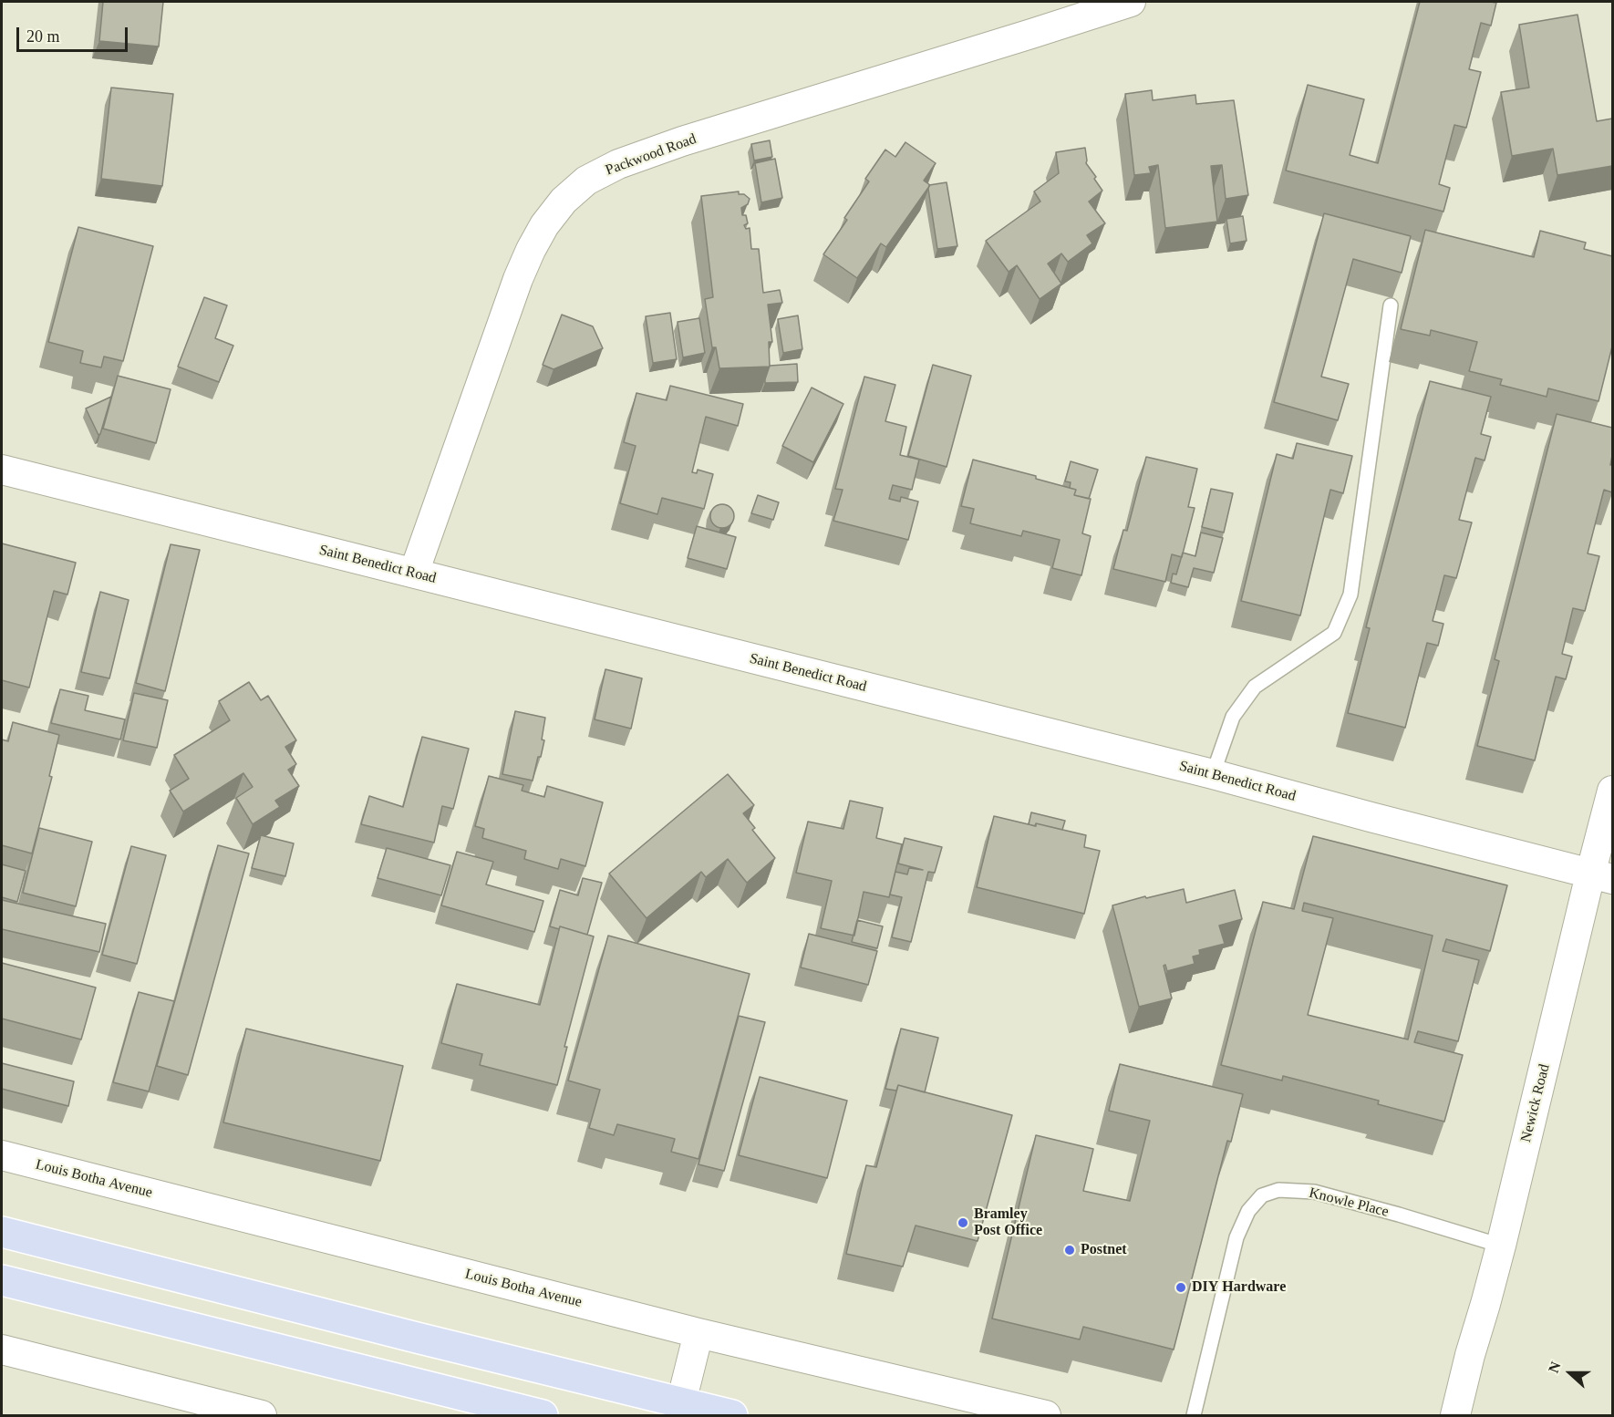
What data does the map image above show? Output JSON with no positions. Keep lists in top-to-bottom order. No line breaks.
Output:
{"streets":{"street":["Packwood Road","Saint Benedict Road","Newick Road","Louis Botha Avenue"],"lane":["Knowle Place"]},"crossings":[["Packwood Road","Saint Benedict Road"],["Saint Benedict Road","Newick Road"],["Newick Road","Knowle Place"]],"places":["Bramley Post Office","Postnet","DIY Hardware"],"scale_bar":"20 m","north":"left"}
